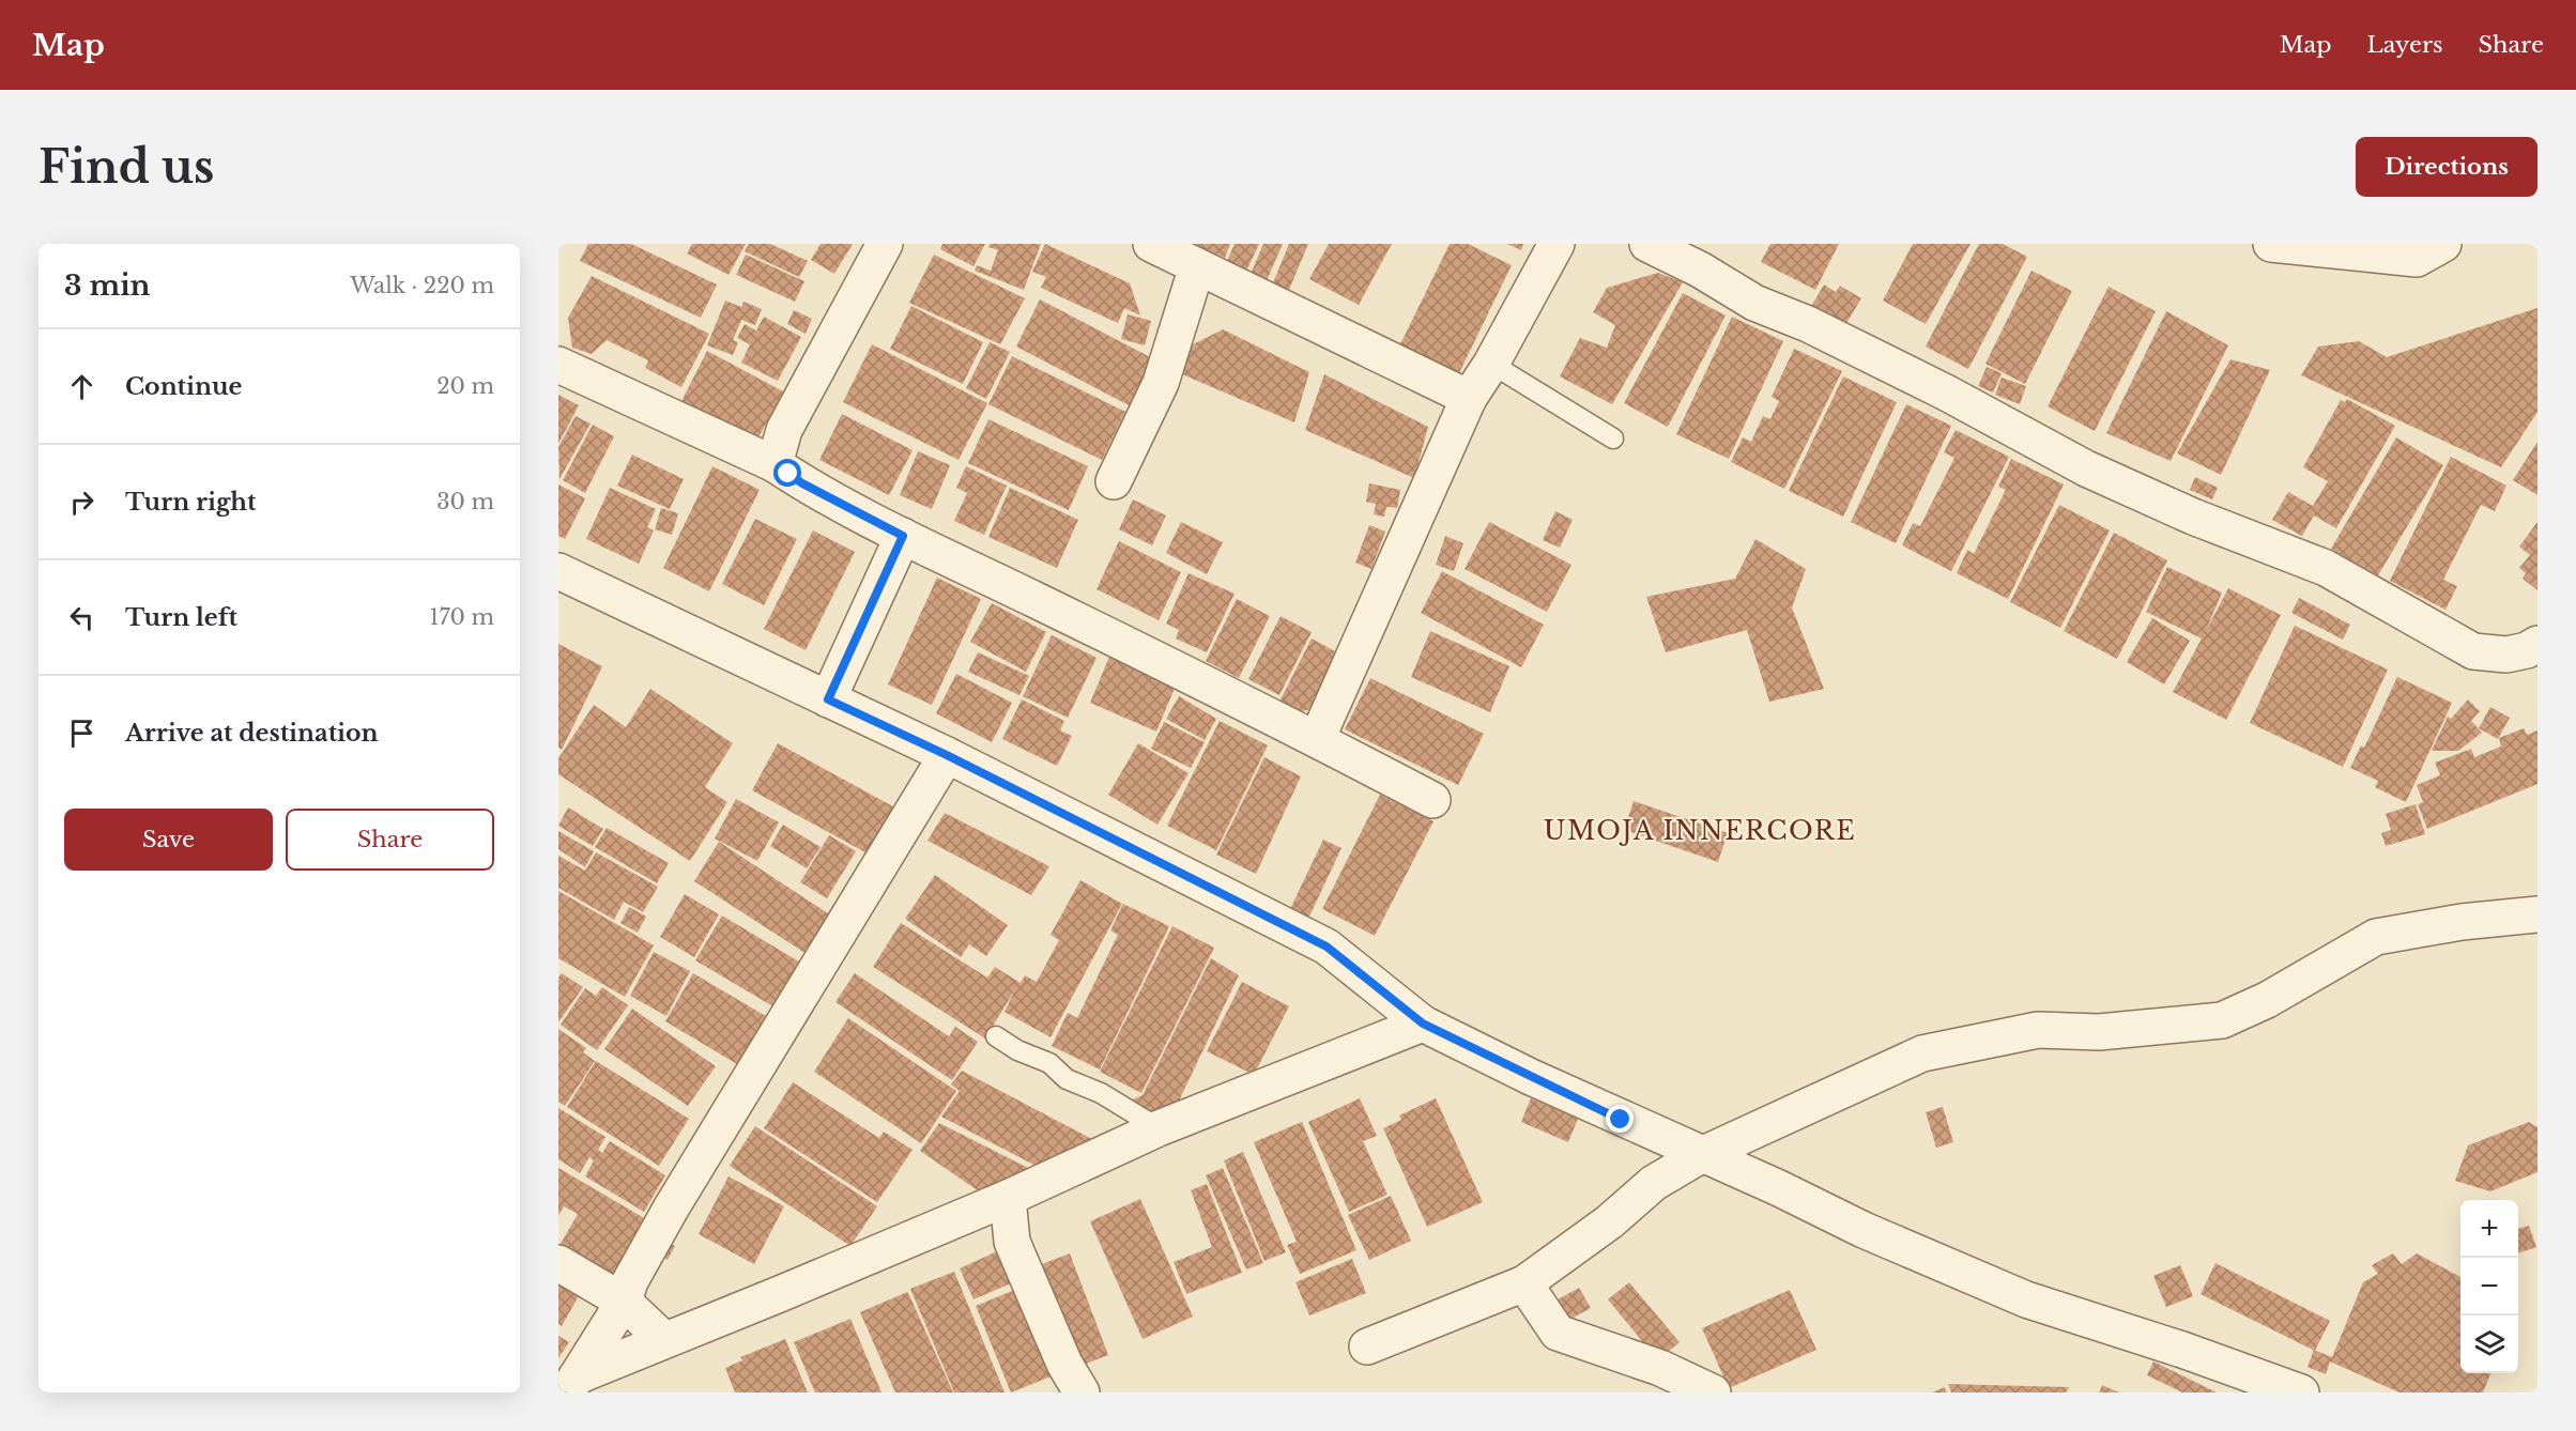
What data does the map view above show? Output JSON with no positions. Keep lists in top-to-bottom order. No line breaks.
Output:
{"districts":["UMOJA INNERCORE"],"page":{"header":"Map","nav":["Map","Layers","Share"],"buttons":["Directions",["Save","Share"]],"title":"Find us","heading":["3 min","Walk · 220 m"],"list":[["Continue","20 m"],["Turn right","30 m"],["Turn left","170 m"],"Arrive at destination"],"map_buttons":["+","−"]}}
